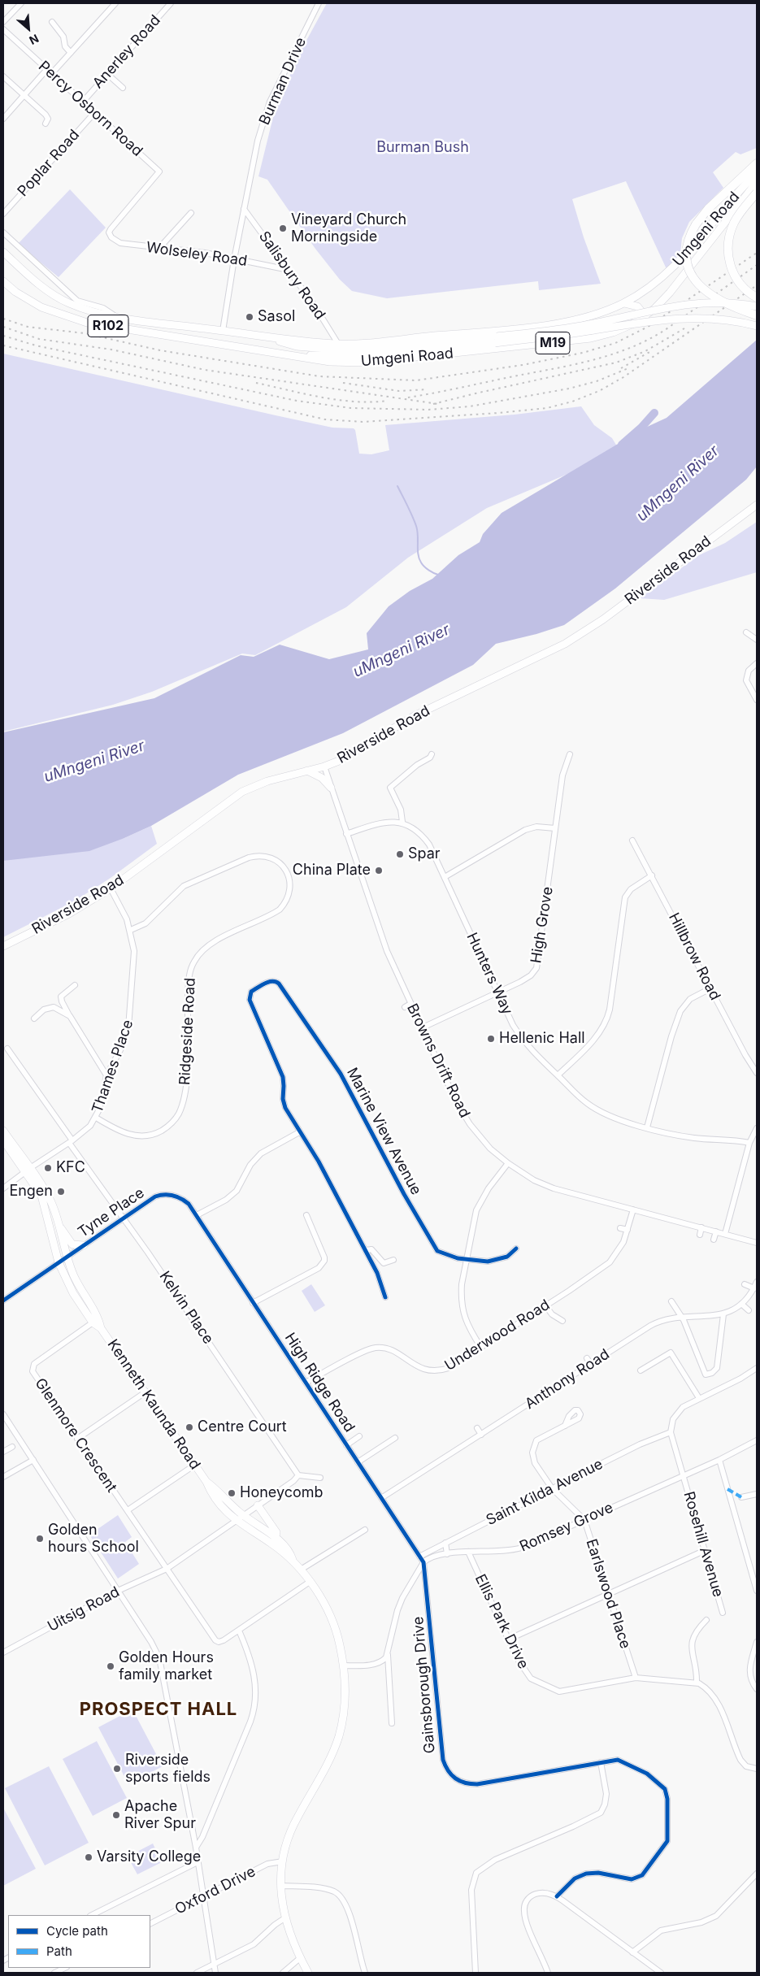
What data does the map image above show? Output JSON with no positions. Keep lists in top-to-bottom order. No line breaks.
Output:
{"streets":{"main road":["Umgeni Road","R102","M19","Riverside Road","Kenneth Kaunda Road"],"street":["Anerley Road","Burman Drive","Percy Osborn Road","Poplar Road","Wolseley Road","Salisbury Road","High Grove","Hillbrow Road","Hunters Way","Ridgeside Road","Browns Drift Road","Thames Place","Marine View Avenue","Tyne Place","Kelvin Place","Underwood Road","Anthony Road","High Ridge Road","Glenmore Crescent","Saint Kilda Avenue","Romsey Grove","Rosehill Avenue","Earlswood Place","Uitsig Road","Ellis Park Drive","Gainsborough Drive","Oxford Drive"]},"crossings":[["Anerley Road","Percy Osborn Road"],["Burman Drive","Umgeni Road"],["Burman Drive","Wolseley Road"],["Burman Drive","Salisbury Road"],["Percy Osborn Road","Poplar Road"],["Percy Osborn Road","Wolseley Road"],["Umgeni Road","Salisbury Road"],["Wolseley Road","Salisbury Road"],["Riverside Road","Browns Drift Road"],["Riverside Road","Thames Place"],["High Grove","Hunters Way"],["High Grove","Browns Drift Road"],["Ridgeside Road","Thames Place"],["Browns Drift Road","Underwood Road"],["Thames Place","Kelvin Place"],["Thames Place","Kenneth Kaunda Road"],["Tyne Place","Kelvin Place"],["Tyne Place","High Ridge Road"],["Tyne Place","Kenneth Kaunda Road"],["Underwood Road","High Ridge Road"],["Anthony Road","High Ridge Road"],["High Ridge Road","Saint Kilda Avenue"],["High Ridge Road","Romsey Grove"],["High Ridge Road","Gainsborough Drive"],["Kenneth Kaunda Road","Glenmore Crescent"],["Kenneth Kaunda Road","Uitsig Road"],["Kenneth Kaunda Road","Oxford Drive"],["Glenmore Crescent","Uitsig Road"],["Saint Kilda Avenue","Rosehill Avenue"],["Saint Kilda Avenue","Earlswood Place"],["Romsey Grove","Rosehill Avenue"],["Romsey Grove","Earlswood Place"],["Romsey Grove","Ellis Park Drive"],["Romsey Grove","Gainsborough Drive"],["Earlswood Place","Ellis Park Drive"]],"districts":["PROSPECT HALL"],"water":["uMngeni River"],"parks":["Burman Bush"],"places":["Vineyard Church Morningside","Sasol","Spar","China Plate","Hellenic Hall","KFC","Engen","Centre Court","Honeycomb","Golden hours School","Golden Hours family market","Riverside sports fields","Apache River Spur","Varsity College"],"legend":["Cycle path","Path"],"north":"bottom right"}
